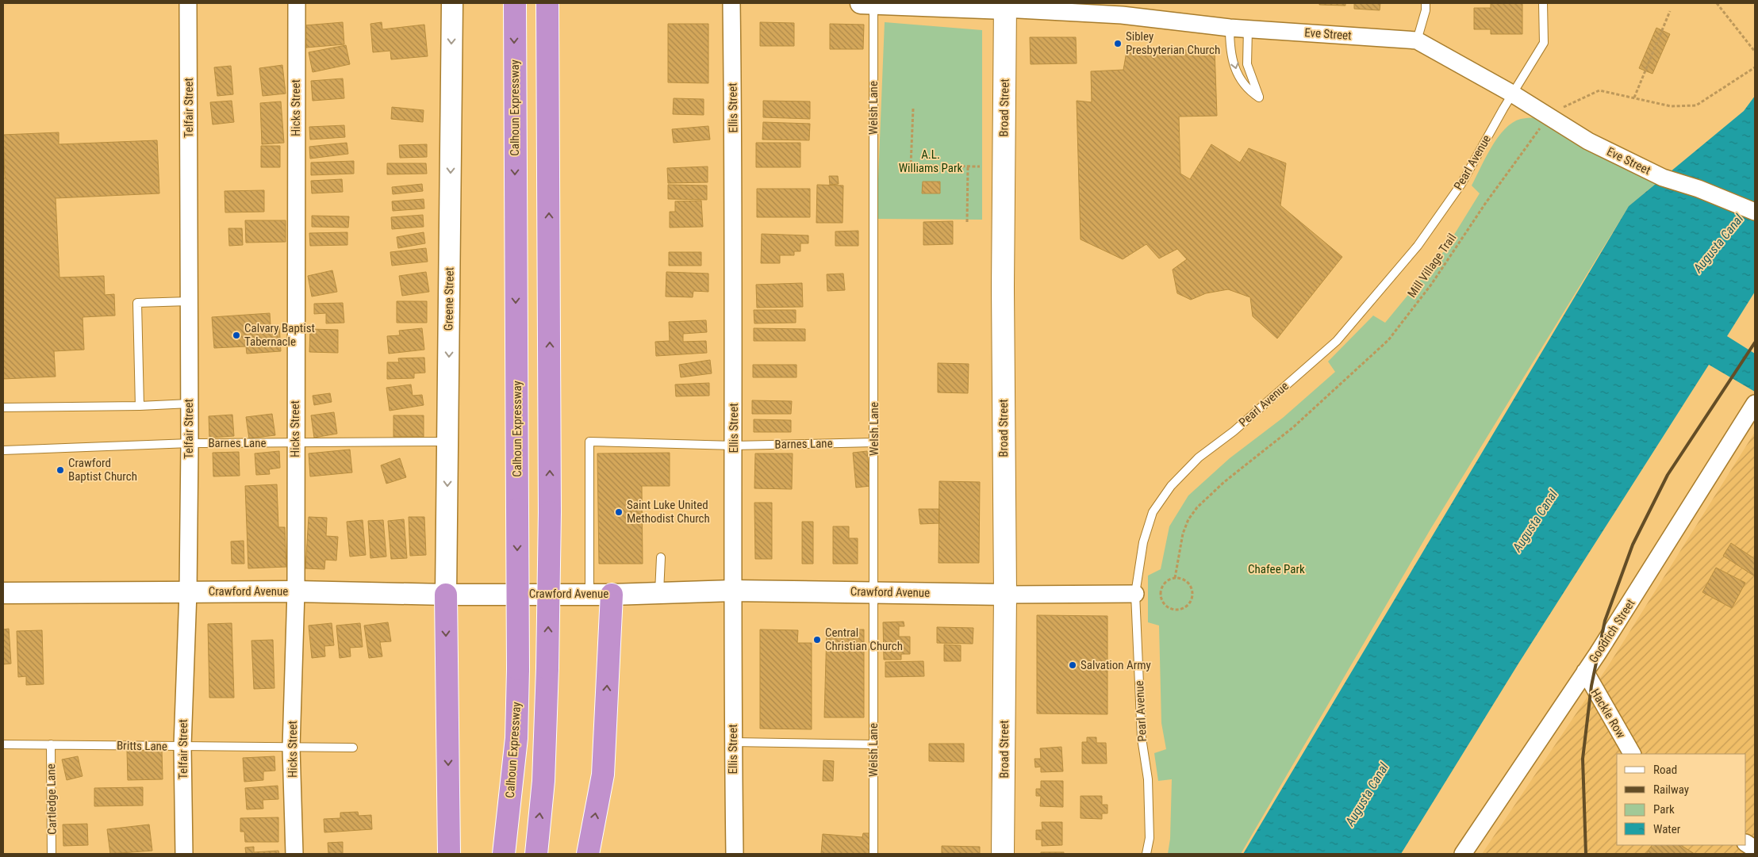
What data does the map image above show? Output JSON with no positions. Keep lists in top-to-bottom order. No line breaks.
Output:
{"streets":{"highway":["Calhoun Expressway"],"main road":["Broad Street"],"street":["Eve Street","Telfair Street","Hicks Street","Ellis Street","Greene Street","Crawford Avenue","Goodrich Street","Hackle Row"],"lane":["Welsh Lane","Pearl Avenue","Barnes Lane","Britts Lane","Cartledge Lane"],"path":["Mill Village Trail"]},"crossings":[["Eve Street","Welsh Lane"],["Eve Street","Broad Street"],["Eve Street","Pearl Avenue"],["Eve Street","Mill Village Trail"],["Telfair Street","Barnes Lane"],["Telfair Street","Crawford Avenue"],["Telfair Street","Britts Lane"],["Hicks Street","Barnes Lane"],["Hicks Street","Crawford Avenue"],["Hicks Street","Britts Lane"],["Ellis Street","Barnes Lane"],["Ellis Street","Crawford Avenue"],["Welsh Lane","Barnes Lane"],["Welsh Lane","Crawford Avenue"],["Broad Street","Crawford Avenue"],["Pearl Avenue","Crawford Avenue"],["Greene Street","Barnes Lane"],["Greene Street","Crawford Avenue"],["Barnes Lane","Crawford Avenue"],["Goodrich Street","Hackle Row"],["Britts Lane","Cartledge Lane"]],"one_way":["Greene Street"],"water":["Augusta Canal"],"parks":["A.L. Williams Park","Chafee Park"],"places":["Sibley Presbyterian Church","Calvary Baptist Tabernacle","Crawford Baptist Church","Saint Luke United Methodist Church","Central Christian Church","Salvation Army"],"legend":["Road","Railway","Park","Water"]}
